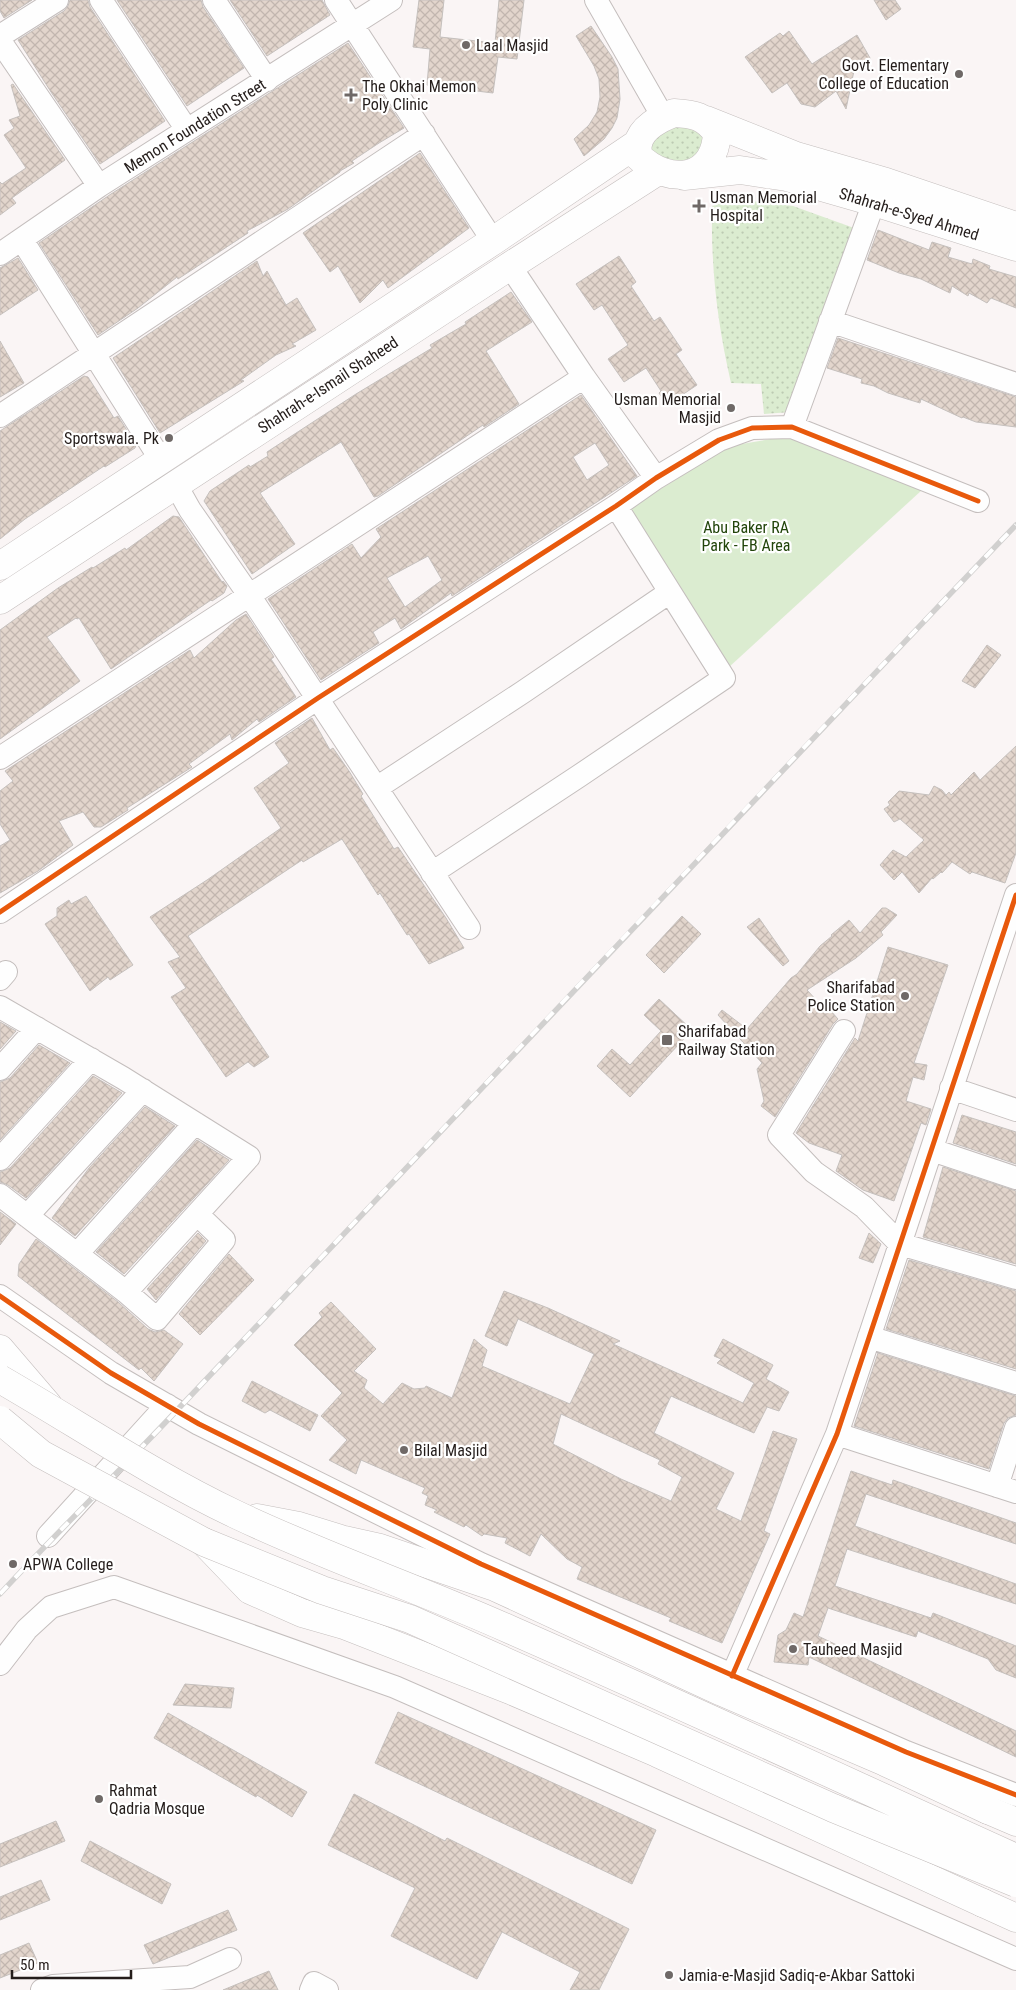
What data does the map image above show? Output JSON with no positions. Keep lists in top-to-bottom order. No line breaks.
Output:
{"streets":{"main road":["Shahrah-e-Syed Ahmed","Shahrah-e-Ismail Shaheed"],"street":["Memon Foundation Street"]},"crossings":[["Shahrah-e-Syed Ahmed","Shahrah-e-Ismail Shaheed"]],"parks":["Abu Baker RA Park - FB Area"],"places":{"other":["Laal Masjid","Govt. Elementary College of Education","Usman Memorial Masjid","Sportswala. Pk","Sharifabad Police Station","Bilal Masjid","APWA College","Tauheed Masjid","Rahmat Qadria Mosque","Jamia-e-Masjid Sadiq-e-Akbar Sattoki"],"health":["The Okhai Memon Poly Clinic","Usman Memorial Hospital"],"transit":["Sharifabad Railway Station"]},"scale_bar":"50 m"}
